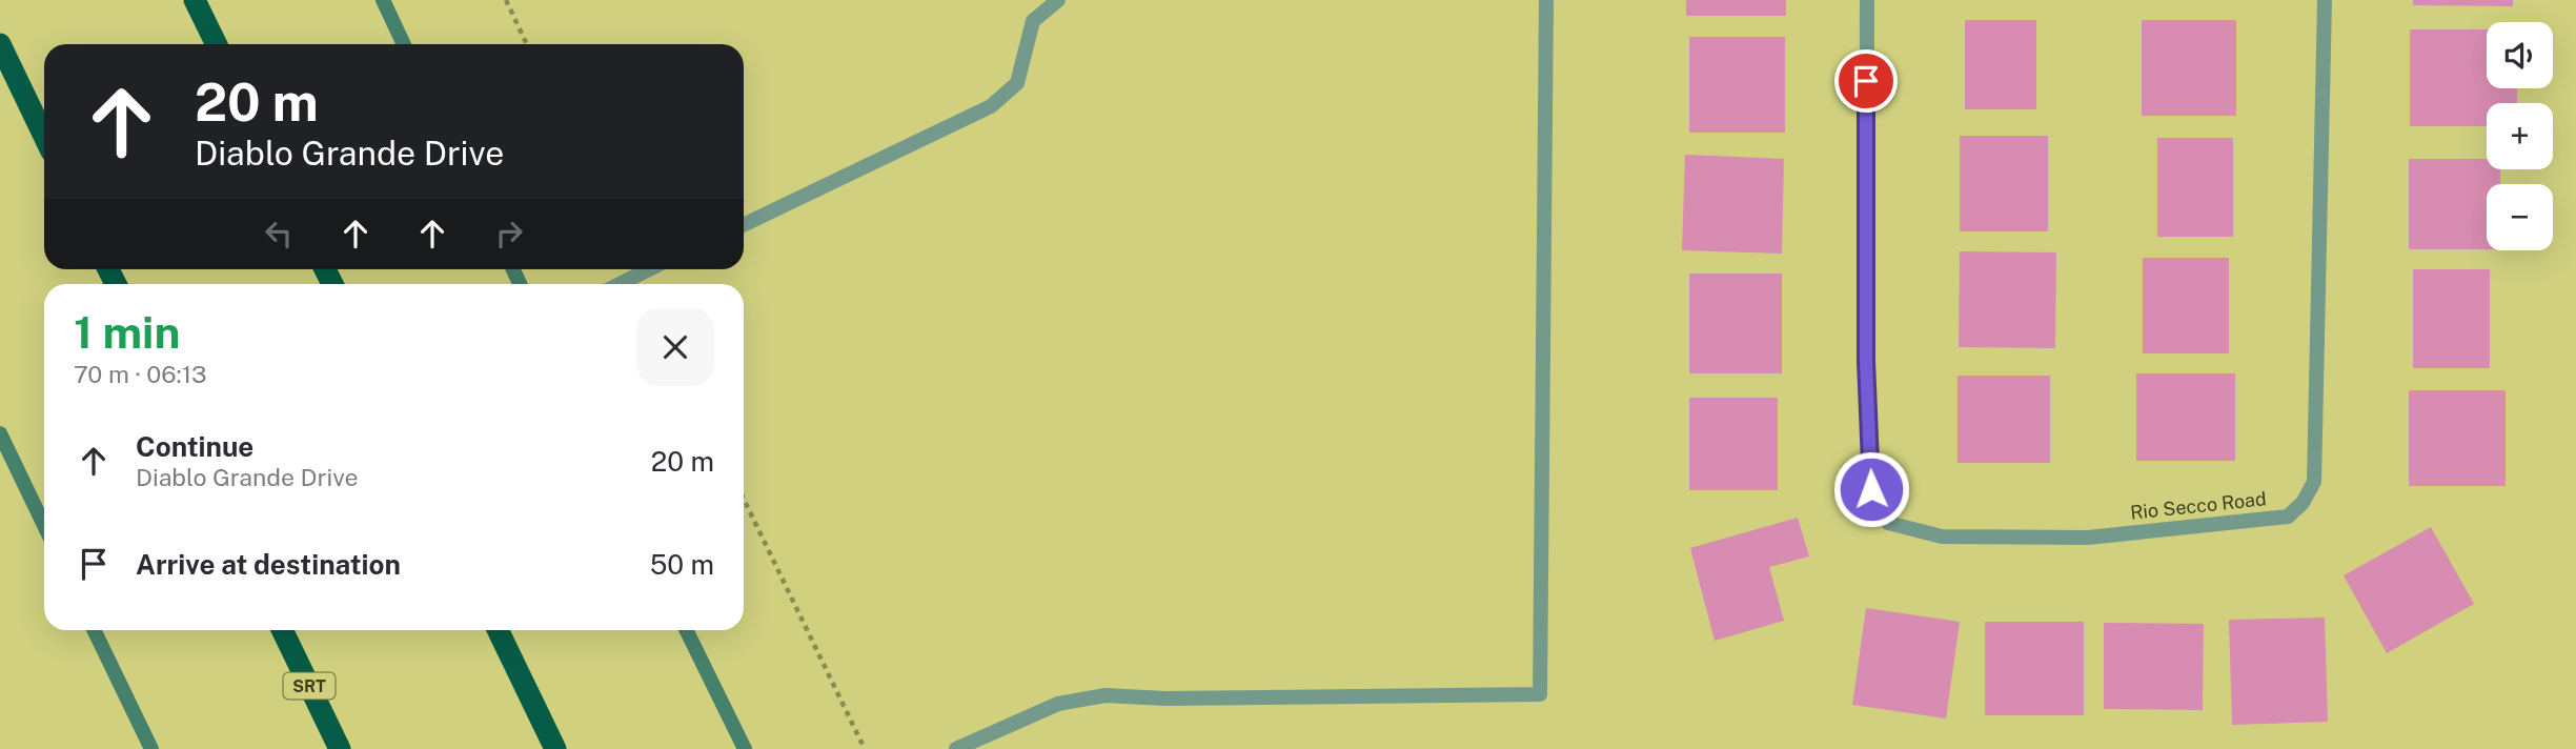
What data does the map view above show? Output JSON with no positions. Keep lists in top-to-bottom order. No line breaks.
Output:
{"streets":{"highway":["SRT"],"street":["Rio Secco Road"]},"page":{"map_buttons":["+","−"],"turn":["20 m","Diablo Grande Drive"],"heading":["1 min","70 m · 06:13"],"list":[{"name":"Continue","note":"Diablo Grande Drive","value":"20 m"},{"name":"Arrive at destination","value":"50 m"}]}}
